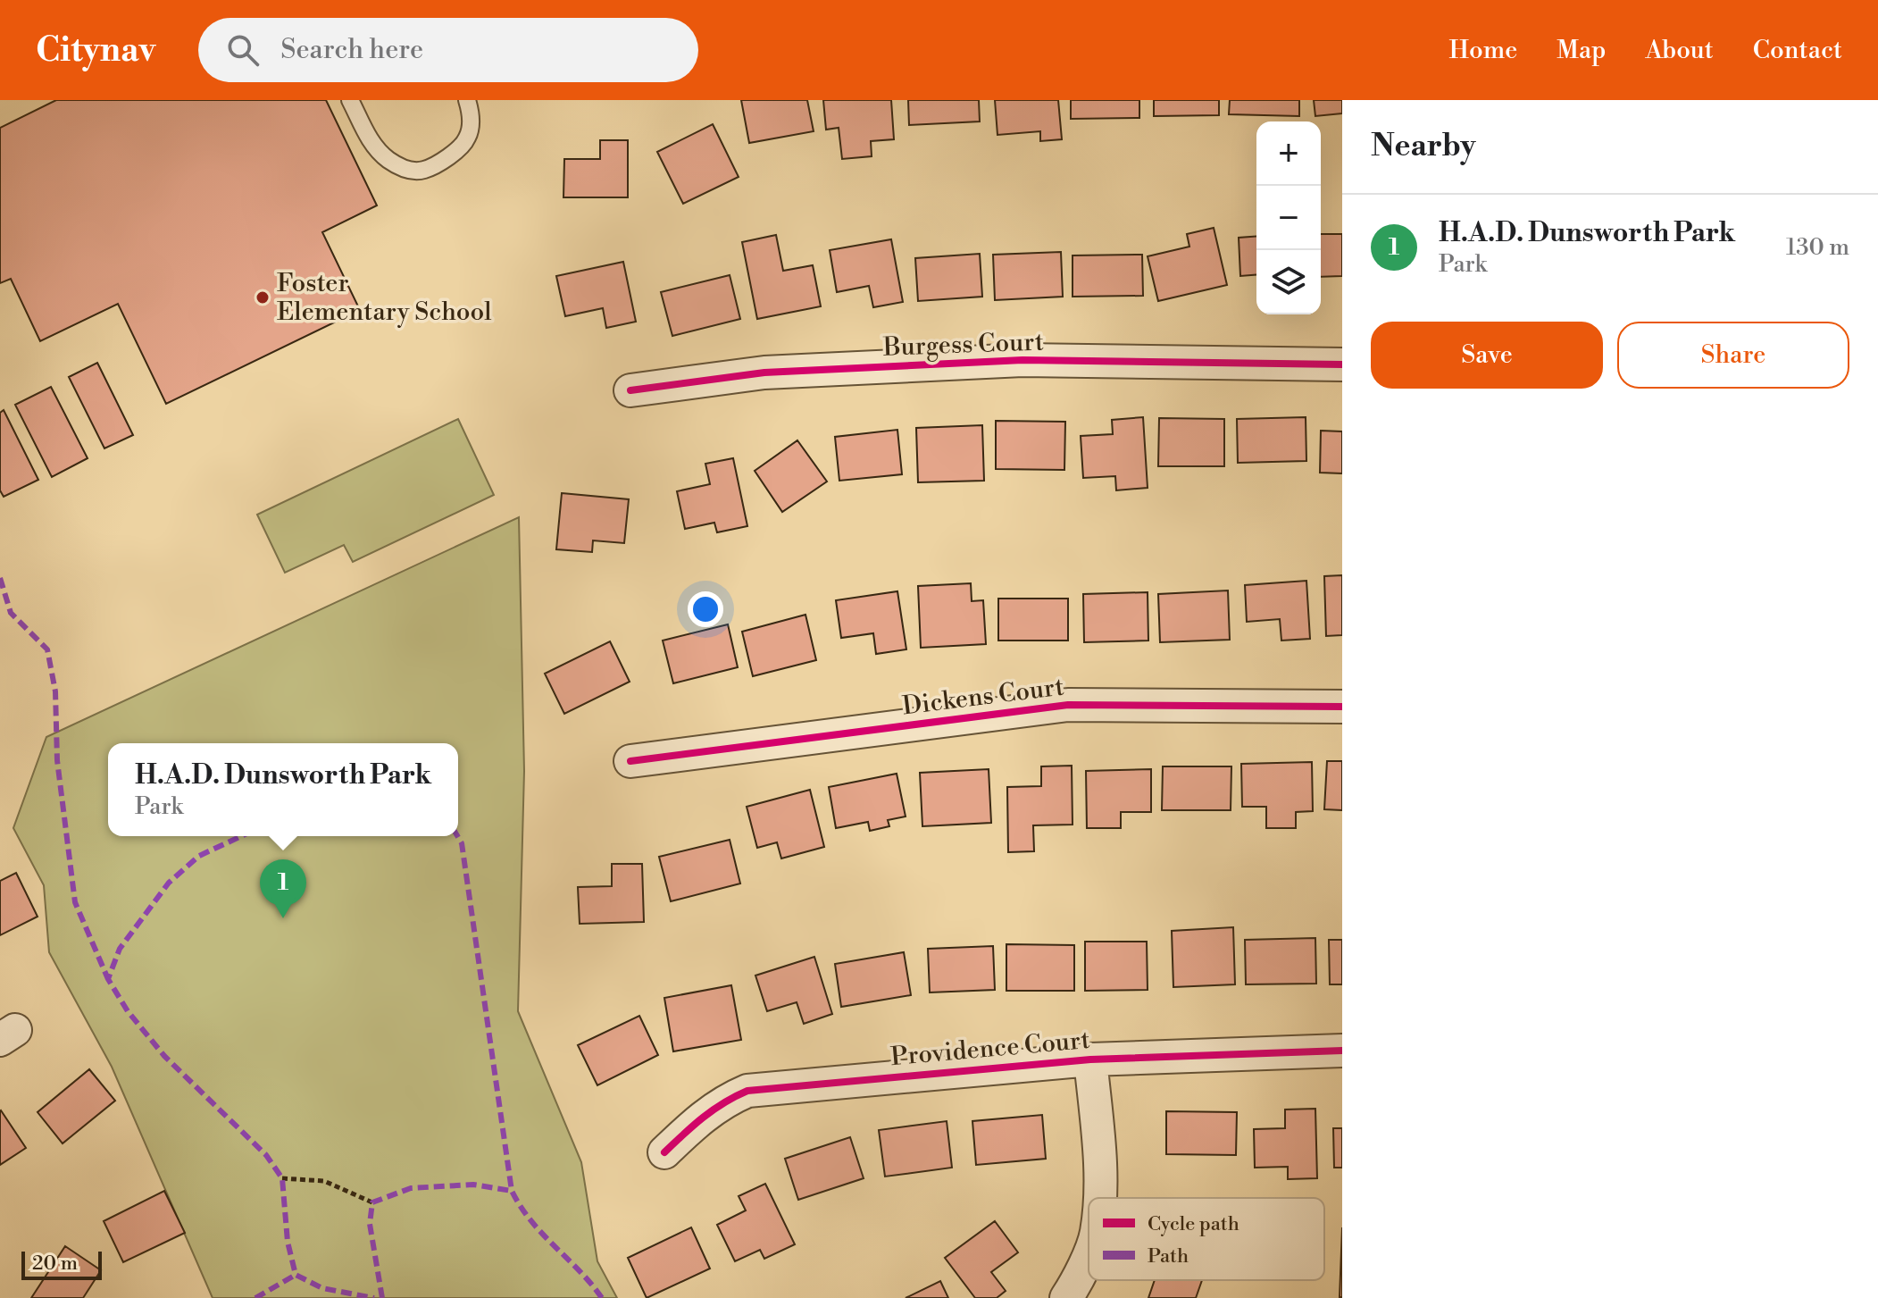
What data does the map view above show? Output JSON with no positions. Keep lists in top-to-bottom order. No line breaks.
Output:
{"streets":{"street":["Burgess Court","Dickens Court","Providence Court"]},"places":["Foster Elementary School"],"legend":["Cycle path","Path"],"scale_bar":"20 m","page":{"header":"Citynav","search":"Search here","nav":["Home","Map","About","Contact"],"heading":"Nearby","map_buttons":["+","−"],"list":[{"mark":"1","name":"H.A.D. Dunsworth Park","note":"Park","value":"130 m"}],"buttons":["Save","Share"],"popup":["H.A.D. Dunsworth Park","Park"],"pins":"1","scale":"20 m"}}
